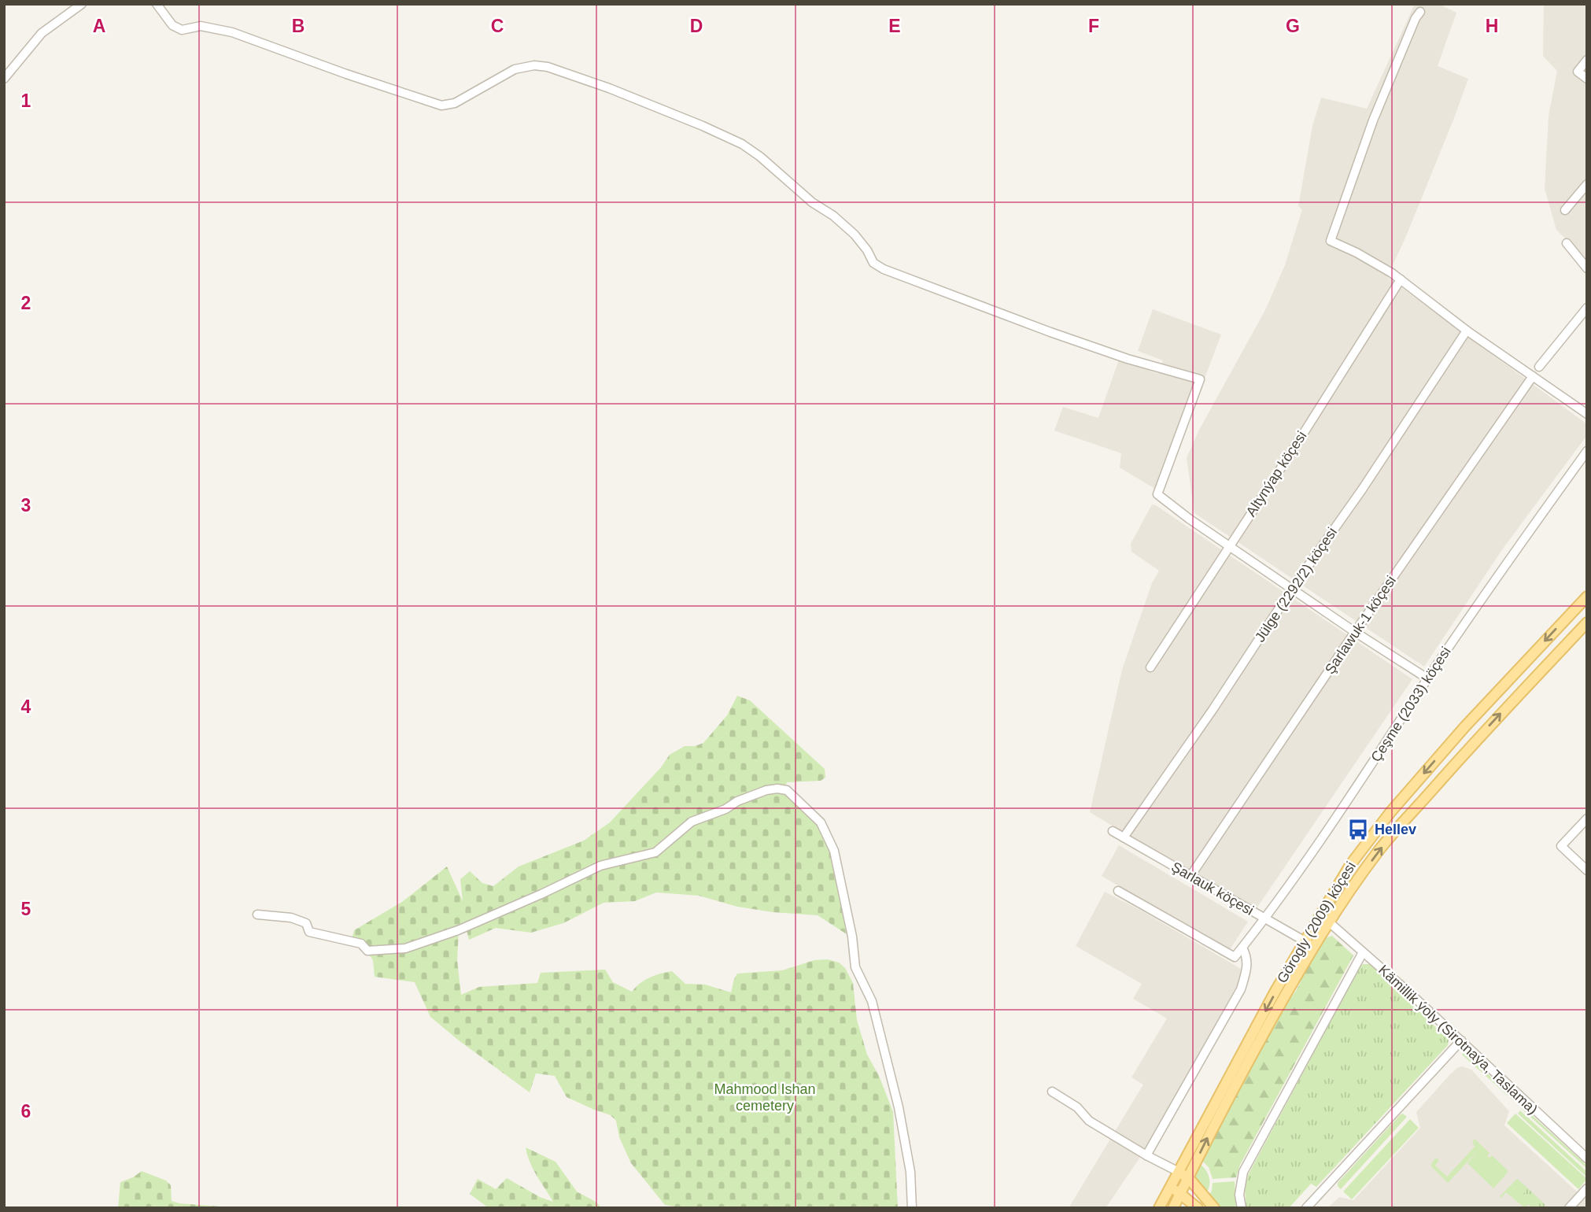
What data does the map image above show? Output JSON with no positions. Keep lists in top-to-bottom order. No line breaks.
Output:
{"streets":{"main road":["Görogly (2009) köçesi"],"street":["Altynýap köçesi","Jülge (2292/2) köçesi","Şarlawuk-1 köçesi","Çeşme (2033) köçesi","Şarlauk köçesi","Kämillik ýoly (Sirotnaýa, Taslama)"]},"crossings":[["Jülge (2292/2) köçesi","Şarlauk köçesi"],["Şarlawuk-1 köçesi","Şarlauk köçesi"],["Çeşme (2033) köçesi","Şarlauk köçesi"],["Şarlauk köçesi","Görogly (2009) köçesi"],["Görogly (2009) köçesi","Kämillik ýoly (Sirotnaýa, Taslama)"]],"parks":["Mahmood Ishan cemetery"],"places":{"bus stop":["Hellev"]},"grid":{"columns":["A","B","C","D","E","F","G","H"],"rows":["1","2","3","4","5","6"]}}
